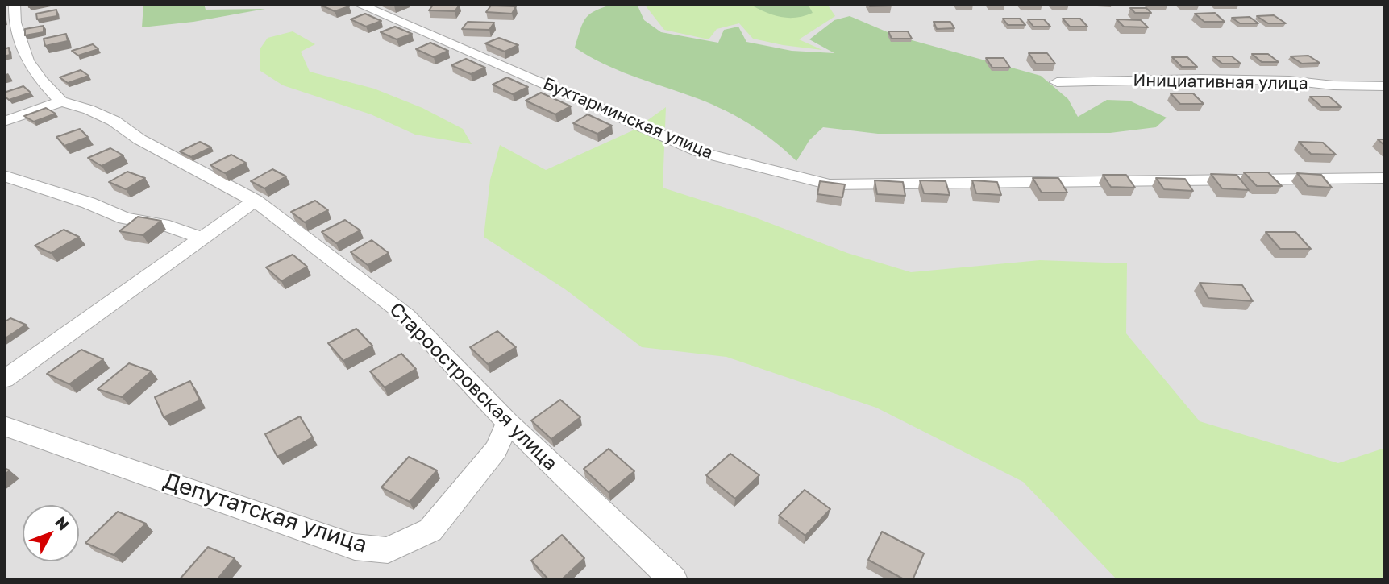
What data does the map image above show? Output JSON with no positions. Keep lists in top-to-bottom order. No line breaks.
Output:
{"streets":{"street":["Инициативная улица","Бухтарминская улица","Староостровская улица","Депутатская улица"]},"crossings":[["Староостровская улица","Депутатская улица"]],"north":"top right"}
